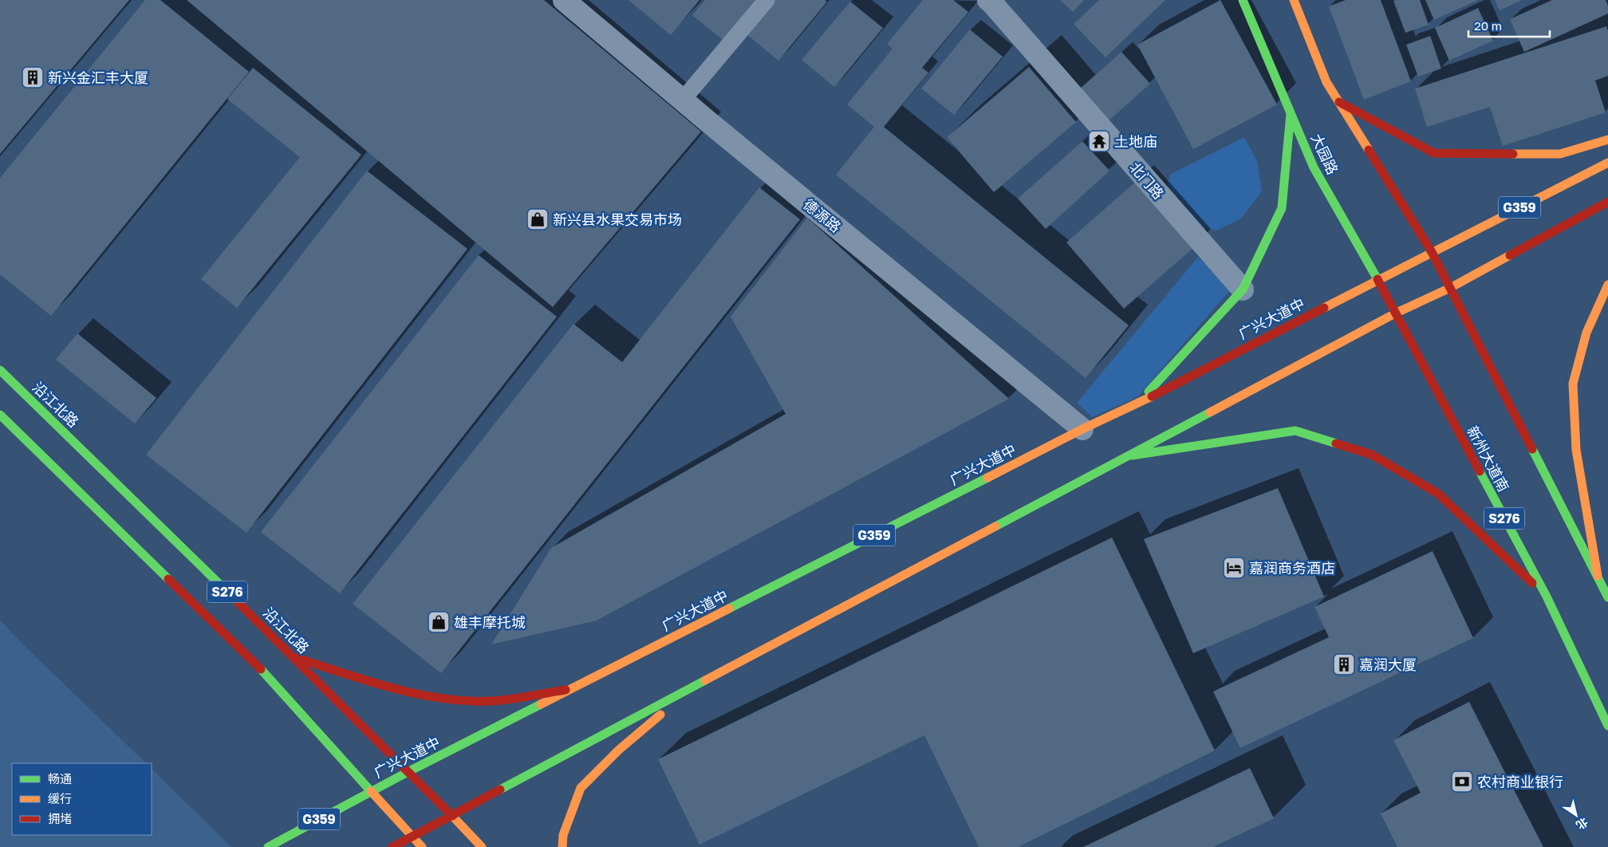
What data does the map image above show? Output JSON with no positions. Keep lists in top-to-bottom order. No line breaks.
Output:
{"streets":{"main road":["大园路","G359","广兴大道中","沿江北路","新州大道南","S276"],"street":["北门路","德源路"]},"crossings":[["大园路","G359"],["大园路","广兴大道中"],["大园路","新州大道南"],["G359","广兴大道中"],["G359","沿江北路"],["G359","新州大道南"],["G359","S276"],["德源路","广兴大道中"],["广兴大道中","沿江北路"],["广兴大道中","S276"]],"places":{"building":["新兴金汇丰大厦","嘉润大厦"],"temple":["土地庙"],"shop":["新兴县水果交易市场","雄丰摩托城"],"hotel":["嘉润商务酒店"],"bank":["农村商业银行"]},"legend":["畅通","缓行","拥堵"],"scale_bar":"20 m","north":"bottom right"}
